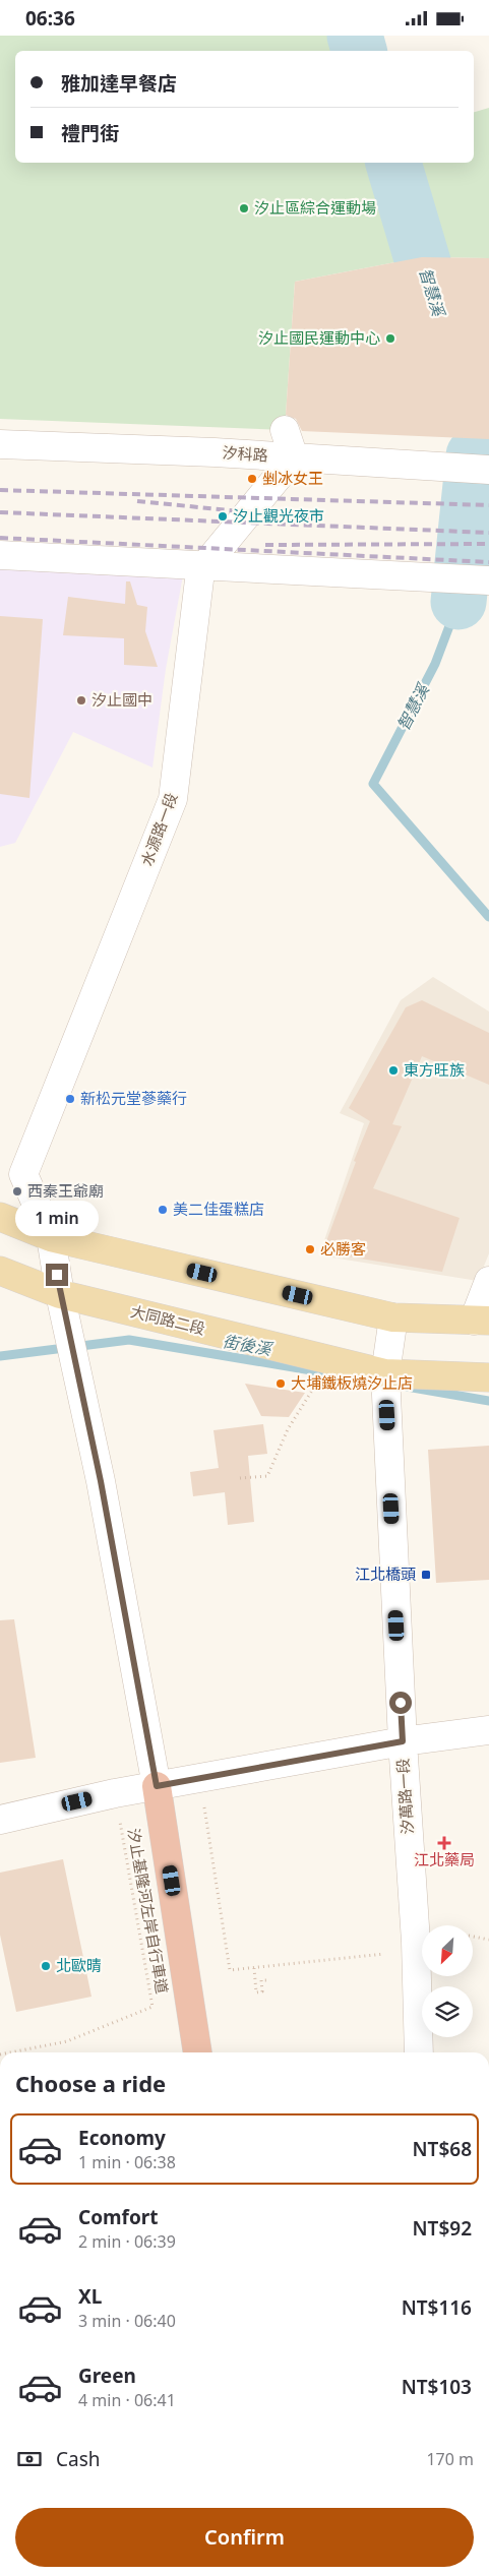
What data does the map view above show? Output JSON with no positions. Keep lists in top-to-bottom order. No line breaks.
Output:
{"streets":{"main road":["大同路二段"],"street":["汐科路","水源路一段","汐萬路一段"],"path":["汐止基隆河左岸自行車道"]},"crossings":[["汐科路","水源路一段"],["水源路一段","大同路二段"],["大同路二段","汐萬路一段"]],"water":["智慧溪","街後溪"],"places":{"other":["汐止區綜合運動場","汐止國民運動中心","剉冰女王","汐止觀光夜市","汐止國中","東方旺族","新松元堂蔘藥行","西秦王爺廟","美二佳蛋糕店","必勝客","大埔鐵板燒汐止店","北歐晴"],"transit":["江北橋頭"],"health":["江北藥局"]},"north":"bottom left","page":{"status":"06:36","banner":["雅加達早餐店","禮門街"],"bubble":"1 min","heading":"Choose a ride","list":[{"name":"Economy","note":"1 min · 06:38","value":"NT$68"},{"name":"Comfort","note":"2 min · 06:39","value":"NT$92"},{"name":"XL","note":"3 min · 06:40","value":"NT$116"},{"name":"Green","note":"4 min · 06:41","value":"NT$103"}],"pay":["Cash","170 m"],"buttons":"Confirm"}}
